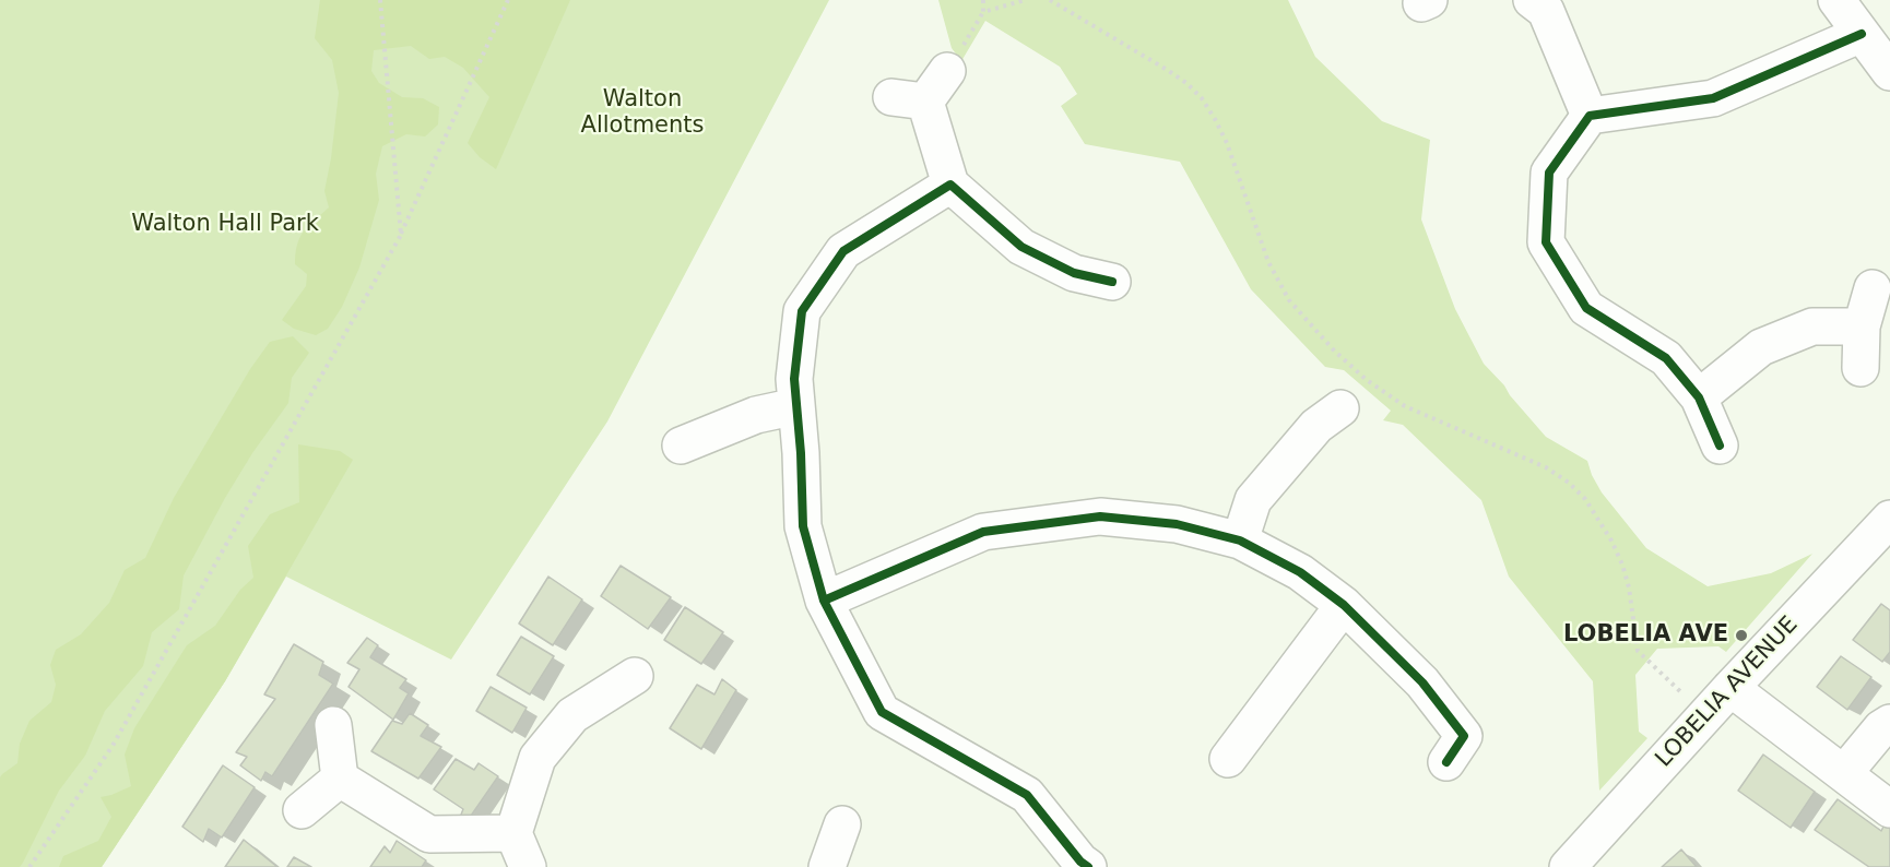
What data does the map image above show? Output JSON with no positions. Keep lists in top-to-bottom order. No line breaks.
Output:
{"streets":{"street":["LOBELIA AVENUE"]},"parks":["Walton Allotments","Walton Hall Park"],"places":["LOBELIA AVE"]}
